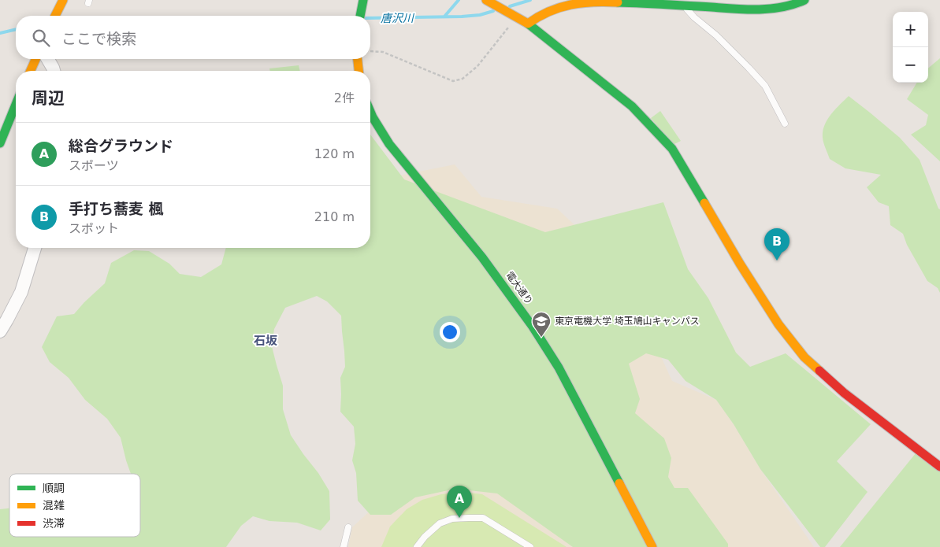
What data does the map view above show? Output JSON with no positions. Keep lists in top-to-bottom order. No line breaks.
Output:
{"streets":{"street":["電大通り"]},"districts":["石坂"],"water":["唐沢川"],"places":{"school or university":["東京電機大学 埼玉鳩山キャンパス"]},"legend":["順調","混雑","渋滞"],"page":{"map_buttons":["+","−"],"search":"ここで検索","heading":["周辺","2件"],"list":[{"mark":"A","name":"総合グラウンド","note":"スポーツ","value":"120 m"},{"mark":"B","name":"手打ち蕎麦 楓","note":"スポット","value":"210 m"}],"pins":["B","A"]}}
